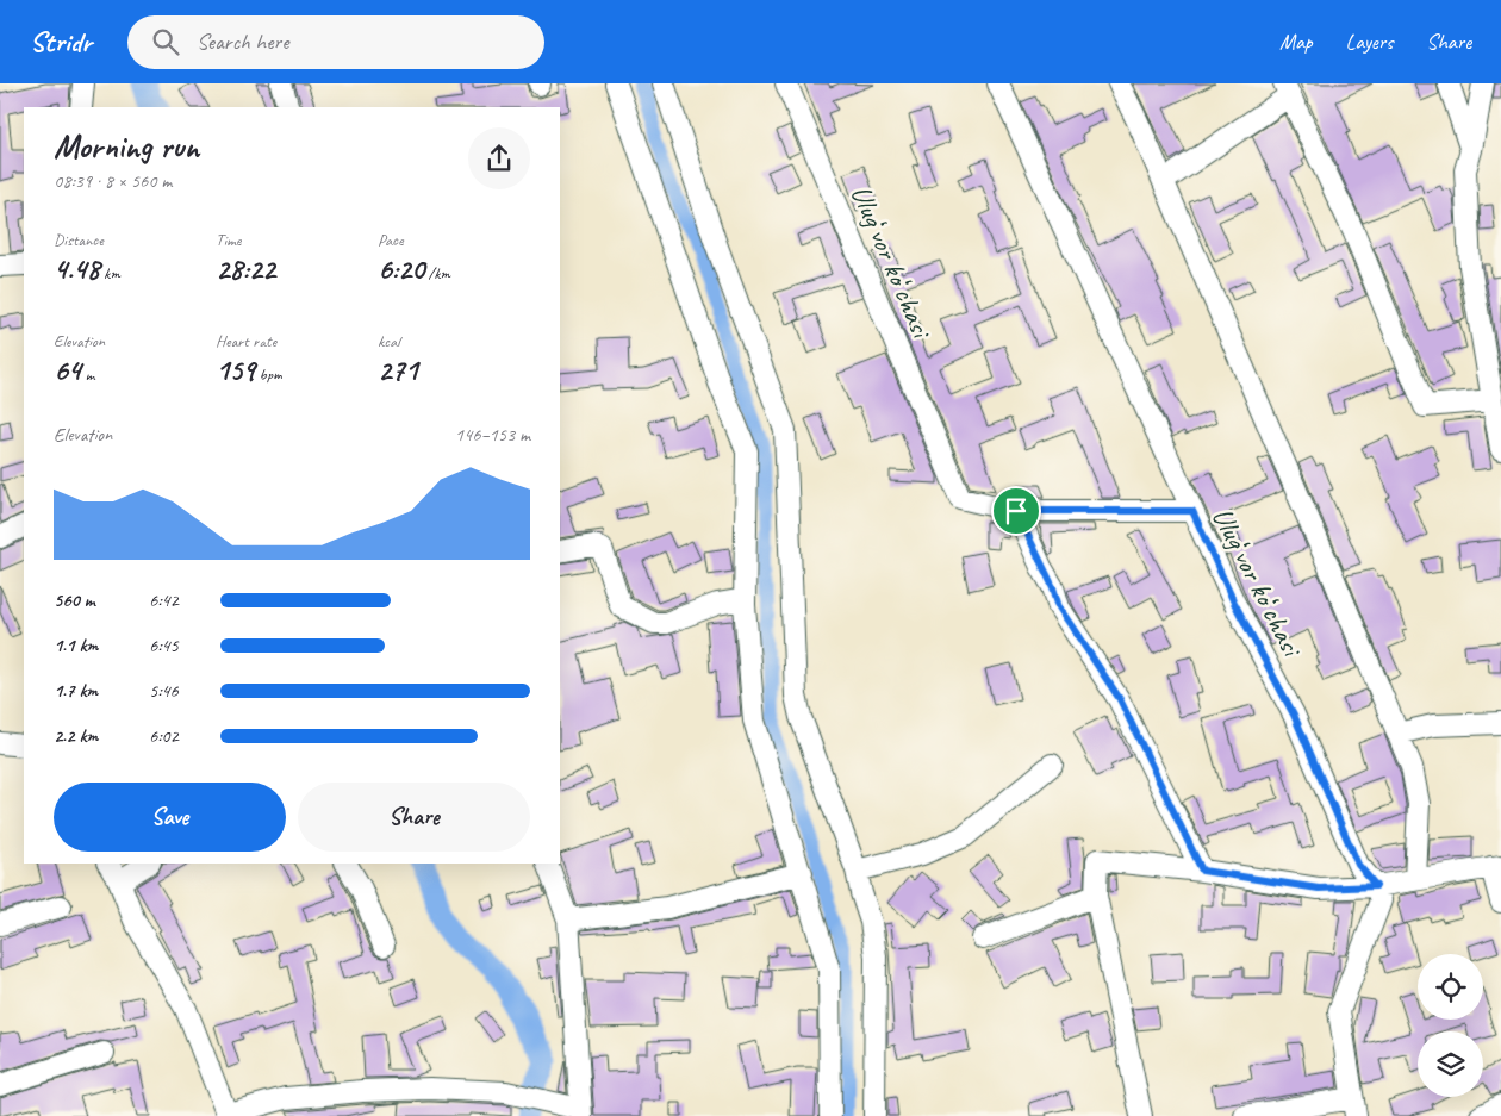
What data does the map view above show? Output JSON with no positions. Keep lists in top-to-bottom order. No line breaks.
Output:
{"streets":{"street":["Ulugʻvor koʻchasi"]},"page":{"header":"Stridr","search":"Search here","nav":["Map","Layers","Share"],"heading":["Morning run","08:39 · 8 × 560 m"],"stats":[["Distance","4.48 km"],["Time","28:22"],["Pace","6:20 /km"],["Elevation","64 m"],["Heart rate","159 bpm"],["kcal","271"]],"chart":["Elevation","146–153 m"],"list":[{"name":"560 m","note":"6:42"},{"name":"1.1 km","note":"6:45"},{"name":"1.7 km","note":"5:46"},{"name":"2.2 km","note":"6:02"}],"buttons":["Save","Share"]}}
